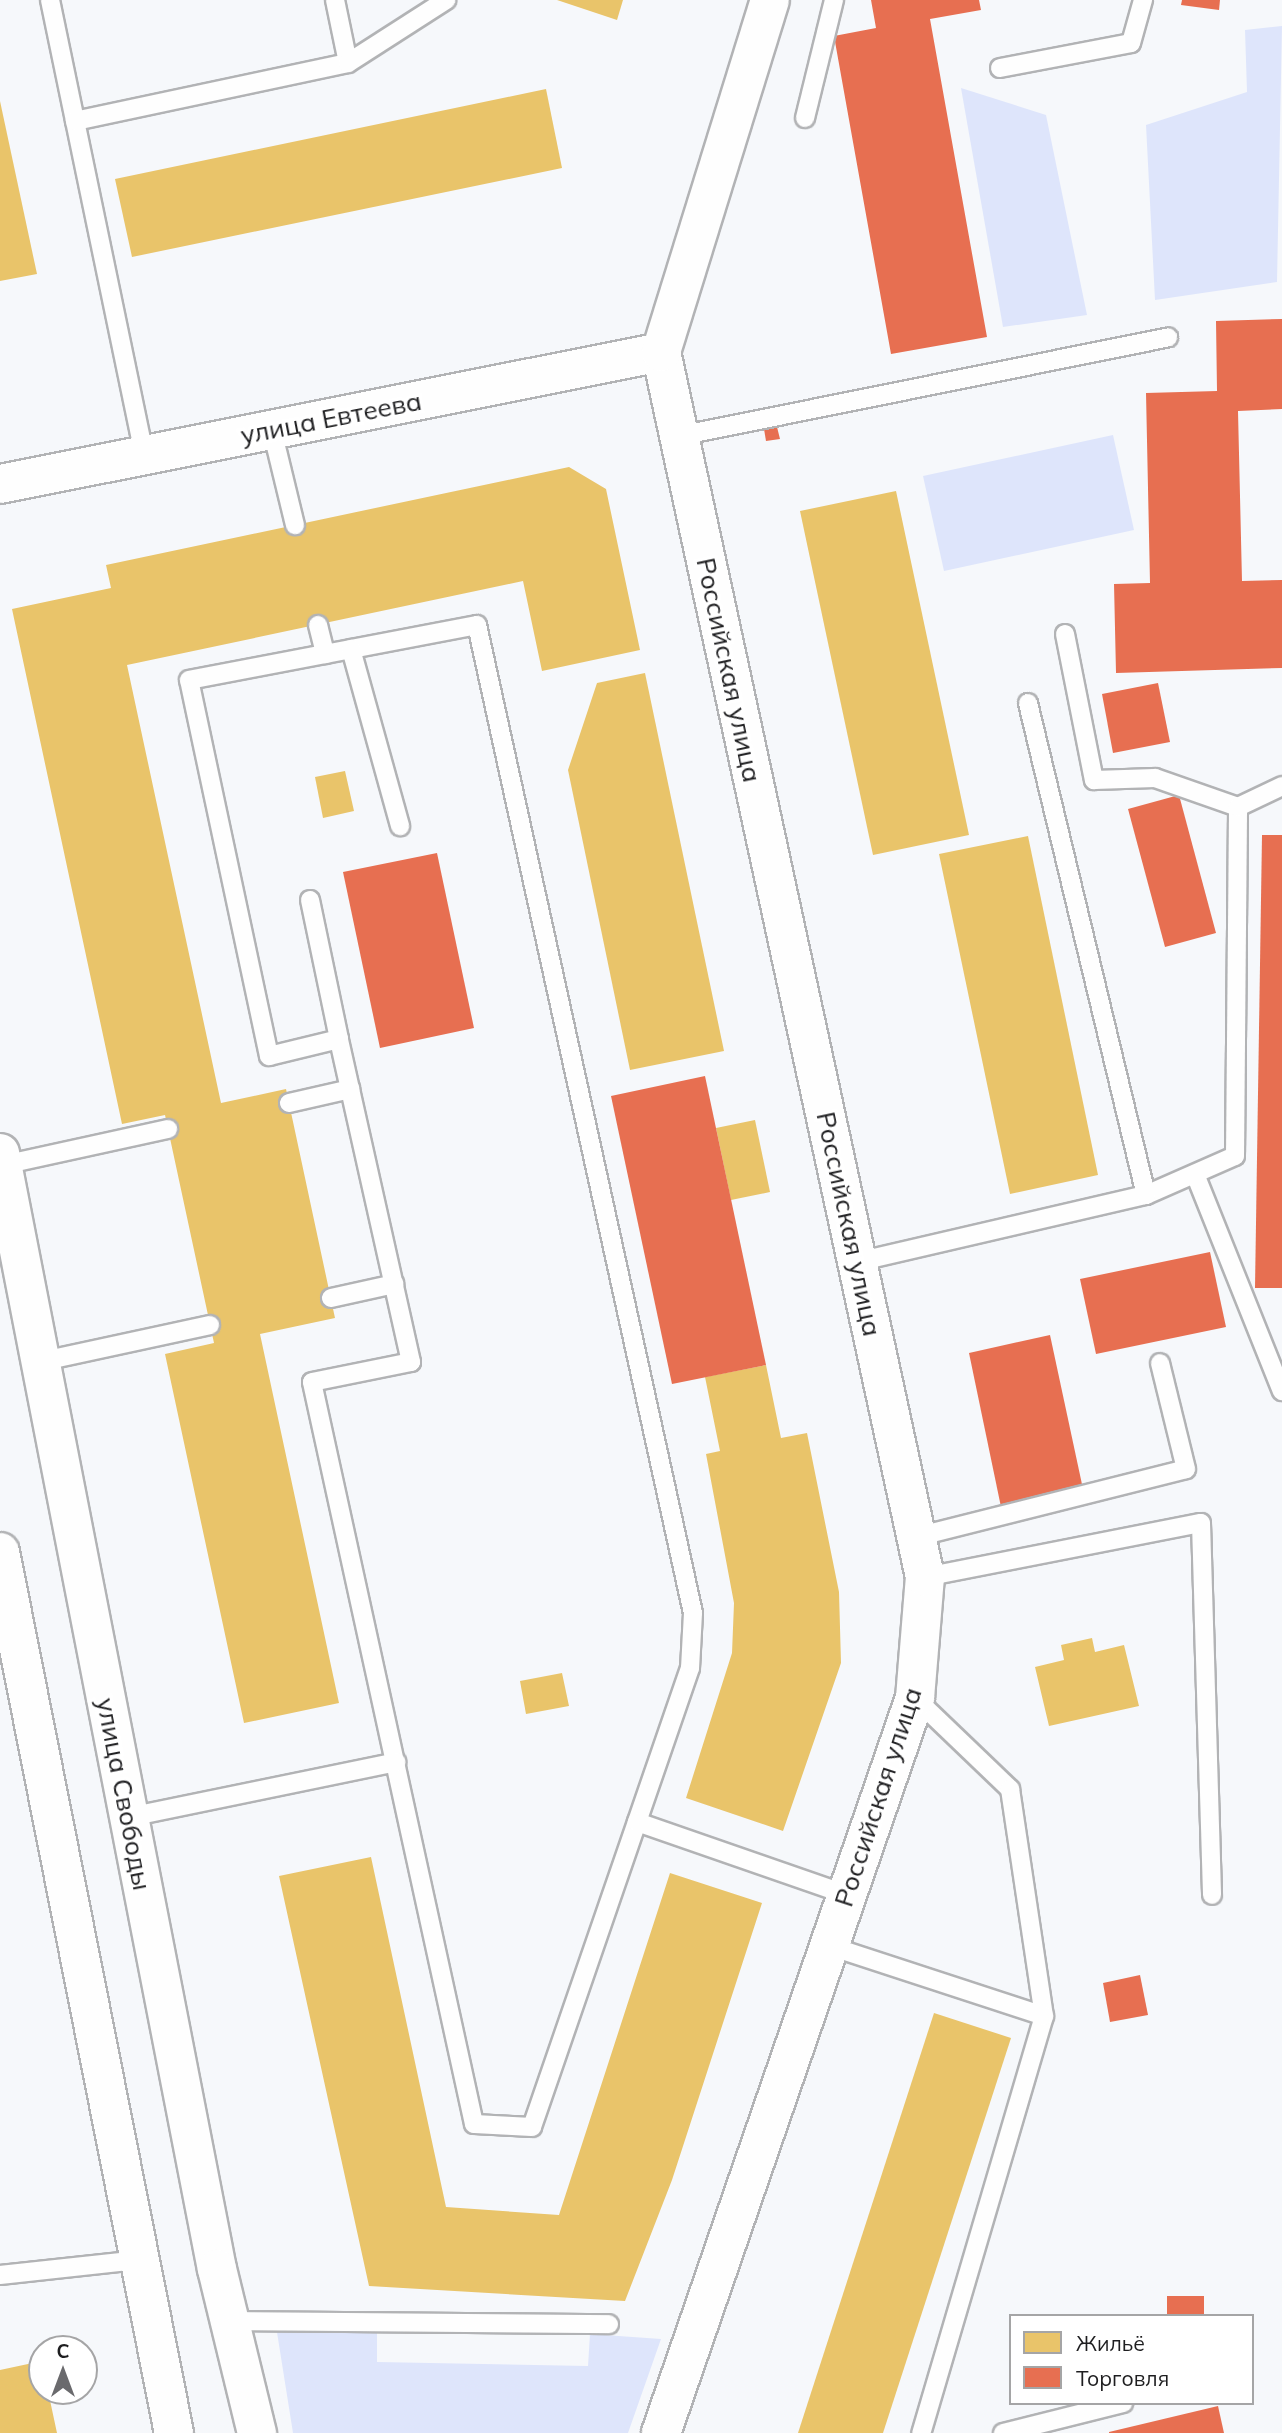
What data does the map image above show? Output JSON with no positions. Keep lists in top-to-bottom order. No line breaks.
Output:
{"streets":{"main road":["улица Евтеева","Российская улица","улица Свободы"]},"crossings":[["улица Евтеева","Российская улица"]],"legend":["Жильё","Торговля"],"north":"top"}
